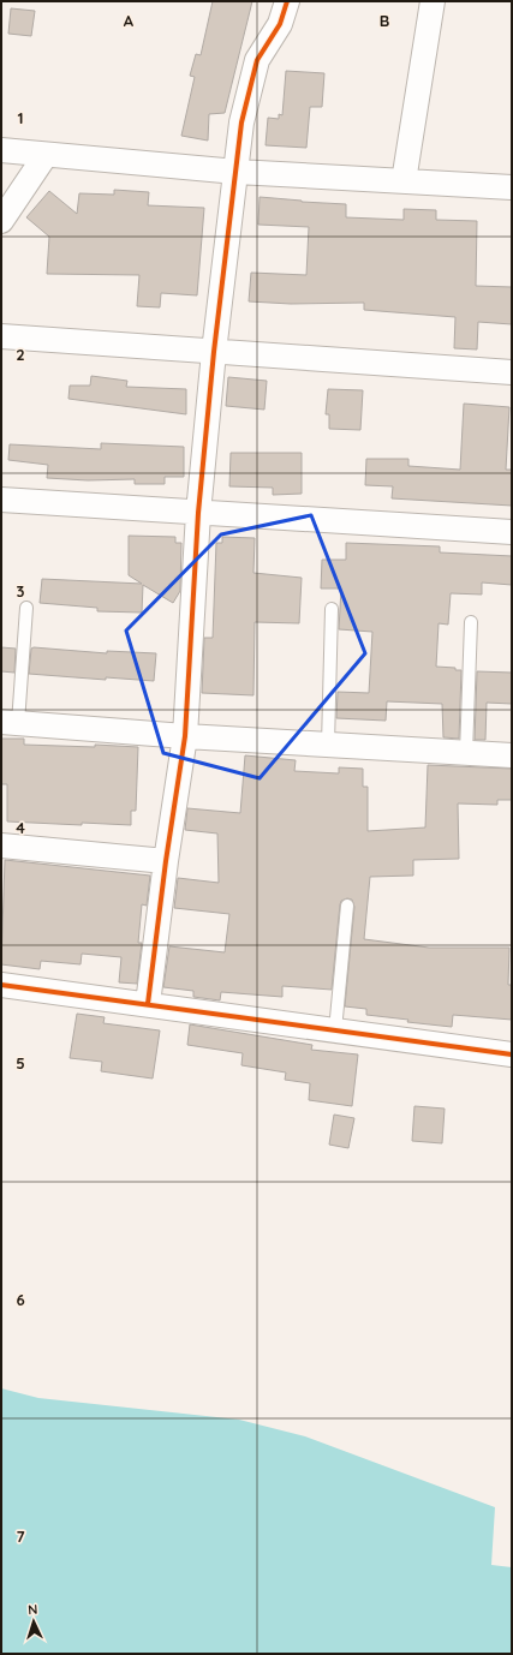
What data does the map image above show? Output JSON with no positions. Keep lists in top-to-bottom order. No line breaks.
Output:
{"north":"top","grid":{"columns":["A","B"],"rows":["1","2","3","4","5","6","7"]}}
